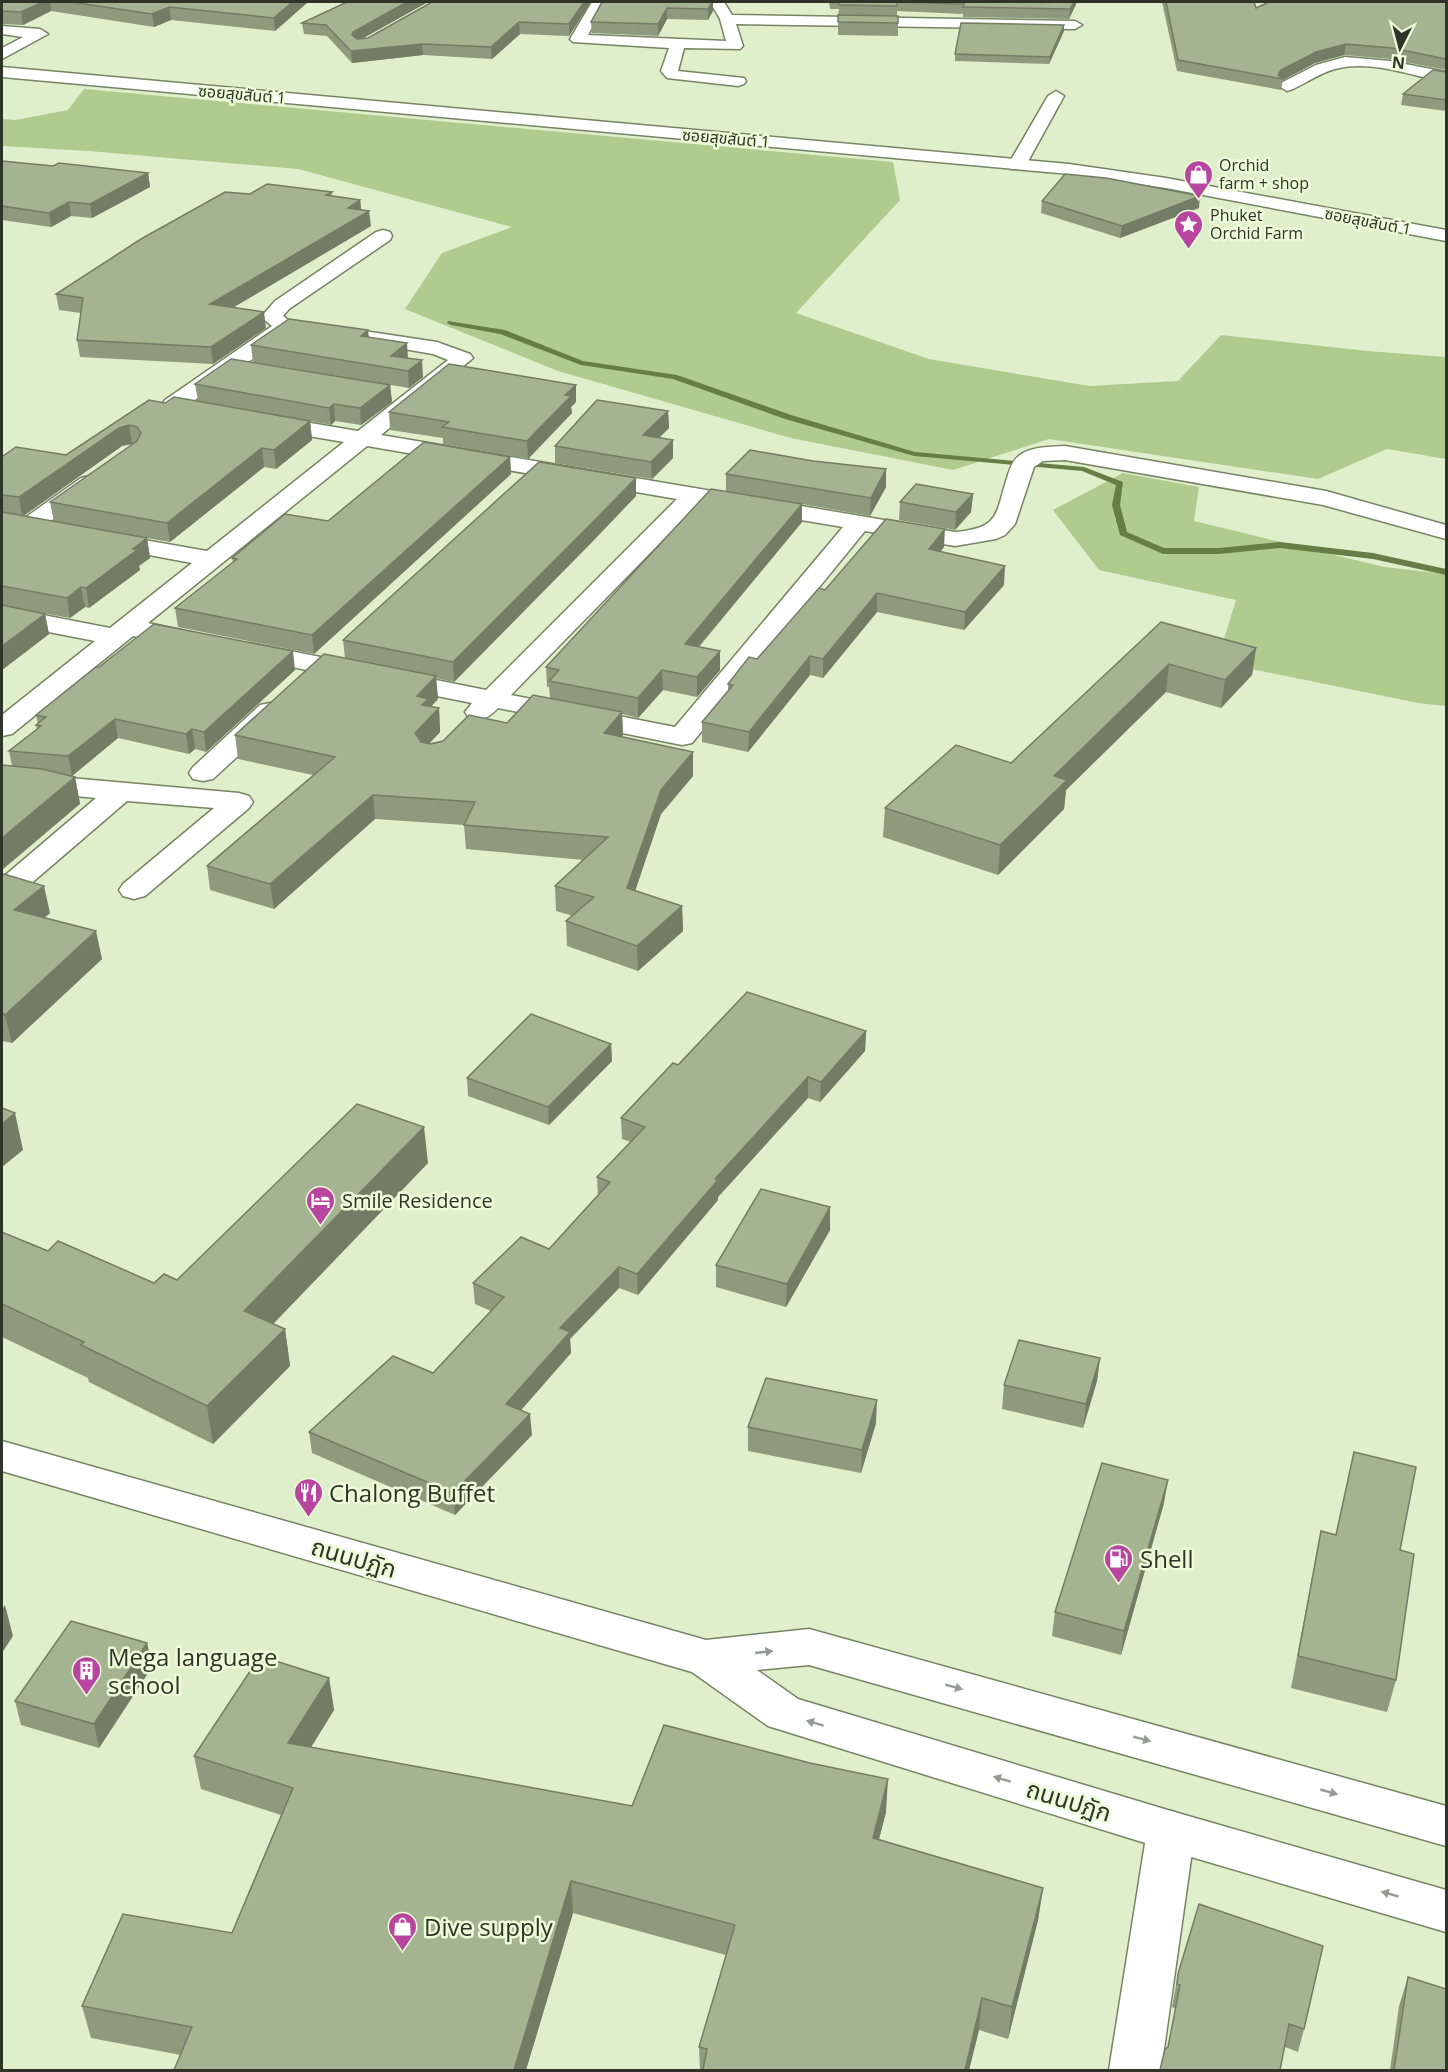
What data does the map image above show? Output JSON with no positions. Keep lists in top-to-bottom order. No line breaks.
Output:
{"streets":{"street":["ซอยสุขสันต์ 1","ถนนปฏัก"]},"places":{"shop":["Orchid farm + shop","Dive supply"],"place":["Phuket Orchid Farm"],"hotel":["Smile Residence"],"restaurant":["Chalong Buffet"],"fuel station":["Shell"],"building":["Mega language school"]},"north":"bottom"}
